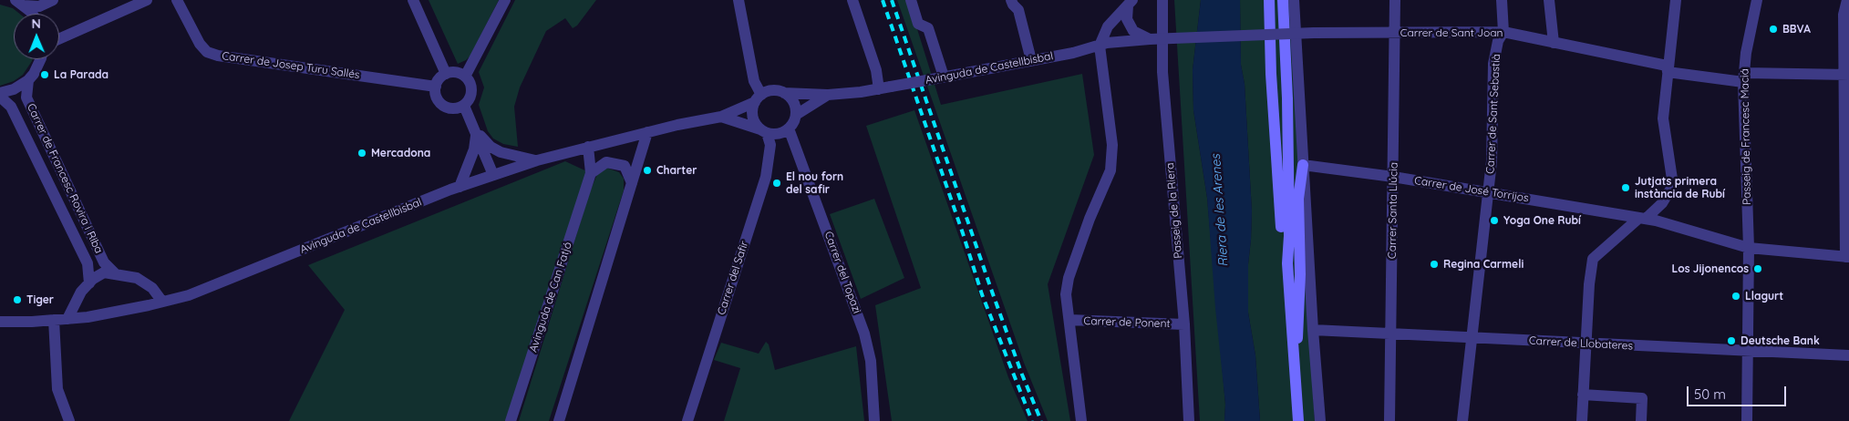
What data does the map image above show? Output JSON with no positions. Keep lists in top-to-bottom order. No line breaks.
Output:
{"streets":{"street":["Carrer de Sant Joan","Carrer de Josep Turu Sallés","Avinguda de Castellbisbal","Carrer de Sant Sebastià","Passeig de Francesc Maciá","Carrer de Francesc Rovira i Riba","Carrer de José Torrijos","Passeig de la Riera","Carrer Santa Llúcia","Carrer del Topazi","Carrer del Safir","Avinguda de Can Fatjó","Carrer de Ponent","Carrer de Llobateres"]},"crossings":[["Carrer de Sant Joan","Avinguda de Castellbisbal"],["Carrer de Sant Joan","Carrer de Sant Sebastià"],["Carrer de Sant Joan","Passeig de Francesc Maciá"],["Carrer de Sant Joan","Carrer Santa Llúcia"],["Avinguda de Castellbisbal","Carrer del Topazi"],["Avinguda de Castellbisbal","Carrer del Safir"],["Avinguda de Castellbisbal","Avinguda de Can Fatjó"],["Carrer de Sant Sebastià","Carrer de José Torrijos"],["Carrer de Sant Sebastià","Carrer de Llobateres"],["Passeig de Francesc Maciá","Carrer de José Torrijos"],["Passeig de Francesc Maciá","Carrer de Llobateres"],["Carrer de José Torrijos","Carrer Santa Llúcia"],["Passeig de la Riera","Carrer de Ponent"],["Carrer Santa Llúcia","Carrer de Llobateres"],["Carrer del Topazi","Carrer del Safir"]],"water":["Riera de les Arenes"],"places":["BBVA","La Parada","Mercadona","Charter","El nou forn del safir","Jutjats primera instància de Rubí","Yoga One Rubí","Regina Carmeli","Los Jijonencos","Llagurt","Tiger","Deutsche Bank"],"scale_bar":"50 m","north":"top"}
